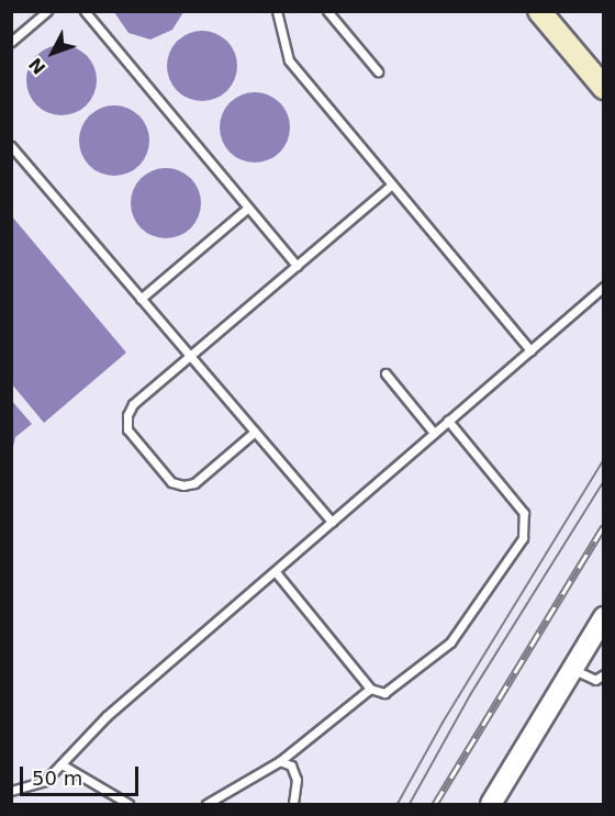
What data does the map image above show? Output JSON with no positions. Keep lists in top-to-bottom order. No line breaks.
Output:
{"scale_bar":"50 m","north":"bottom left"}
